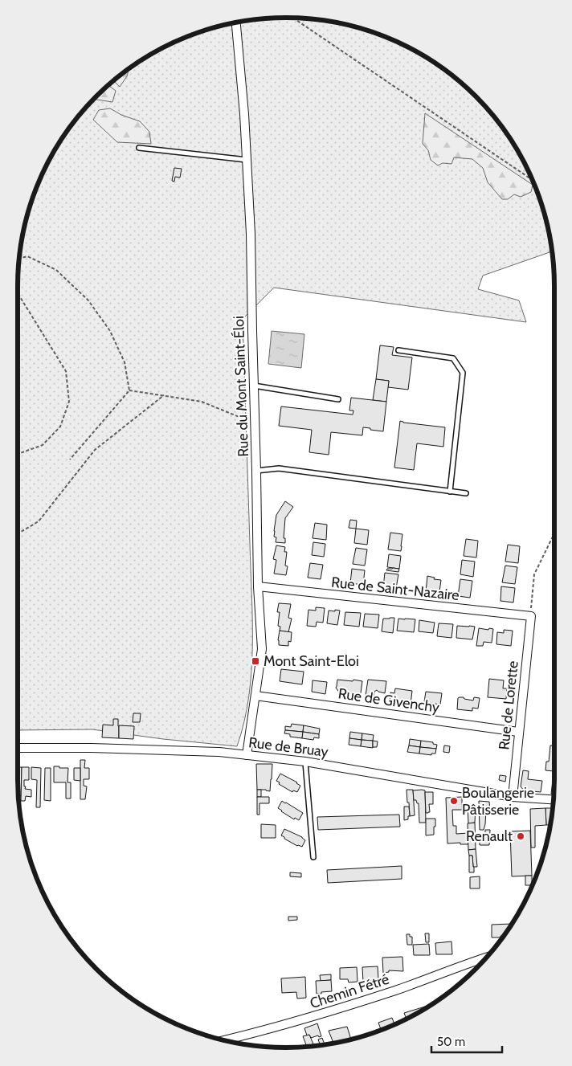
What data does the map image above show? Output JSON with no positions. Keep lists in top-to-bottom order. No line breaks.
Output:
{"streets":{"street":["Rue du Mont Saint-Éloi","Rue de Saint-Nazaire","Rue de Givenchy","Rue de Lorette","Rue de Bruay","Chemin Fétré"]},"crossings":[["Rue du Mont Saint-Éloi","Rue de Saint-Nazaire"],["Rue du Mont Saint-Éloi","Rue de Givenchy"],["Rue du Mont Saint-Éloi","Rue de Bruay"],["Rue de Saint-Nazaire","Rue de Lorette"],["Rue de Givenchy","Rue de Lorette"],["Rue de Lorette","Rue de Bruay"]],"places":{"transit":["Mont Saint-Eloi"],"other":["Boulangerie Pâtisserie","Renault"]},"scale_bar":"50 m"}
